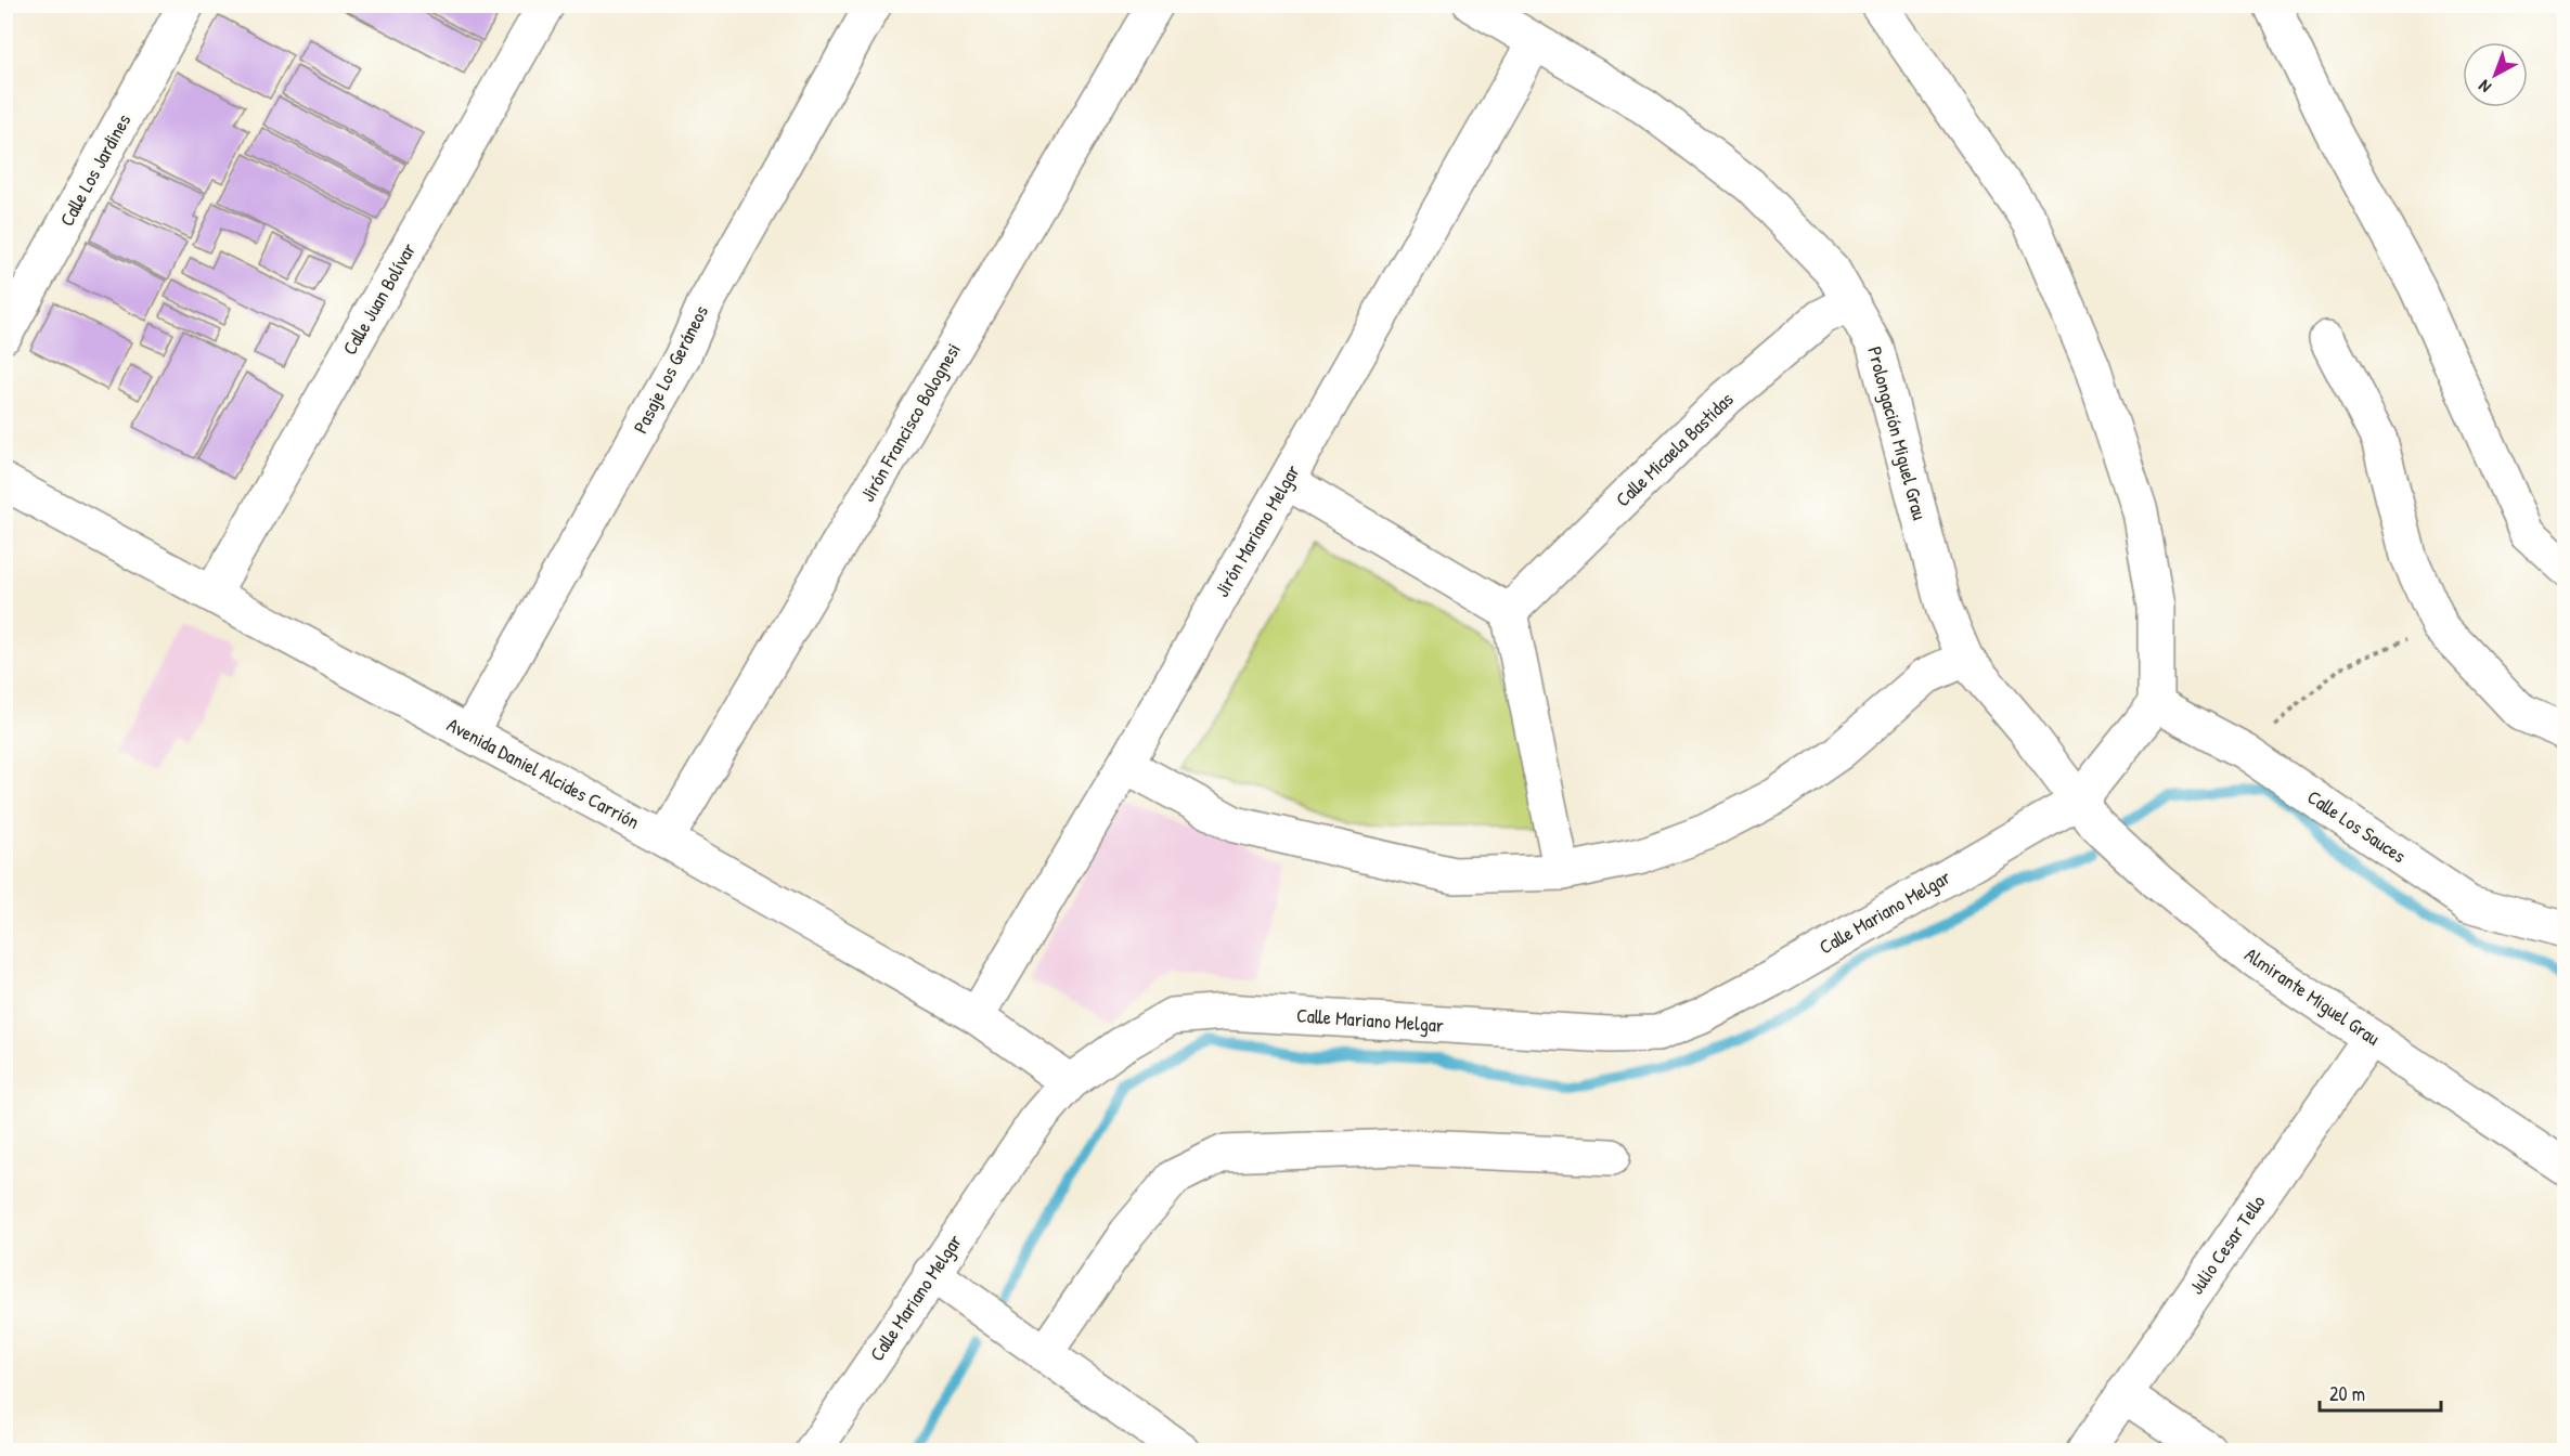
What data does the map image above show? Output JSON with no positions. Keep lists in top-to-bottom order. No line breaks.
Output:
{"streets":{"street":["Calle Los Jardines","Calle Juan Bolívar","Pasaje Los Geráneos","Jirón Francisco Bolognesi","Prolongación Miguel Grau","Calle Micaela Bastidas","Jirón Mariano Melgar","Avenida Daniel Alcides Carrión","Calle Los Sauces","Calle Mariano Melgar","Almirante Miguel Grau","Julio Cesar Tello"]},"crossings":[["Calle Juan Bolívar","Avenida Daniel Alcides Carrión"],["Pasaje Los Geráneos","Avenida Daniel Alcides Carrión"],["Jirón Francisco Bolognesi","Avenida Daniel Alcides Carrión"],["Prolongación Miguel Grau","Calle Micaela Bastidas"],["Prolongación Miguel Grau","Jirón Mariano Melgar"],["Prolongación Miguel Grau","Calle Mariano Melgar"],["Prolongación Miguel Grau","Almirante Miguel Grau"],["Jirón Mariano Melgar","Avenida Daniel Alcides Carrión"],["Avenida Daniel Alcides Carrión","Calle Mariano Melgar"],["Calle Mariano Melgar","Almirante Miguel Grau"],["Almirante Miguel Grau","Julio Cesar Tello"]],"scale_bar":"20 m","north":"bottom left"}
